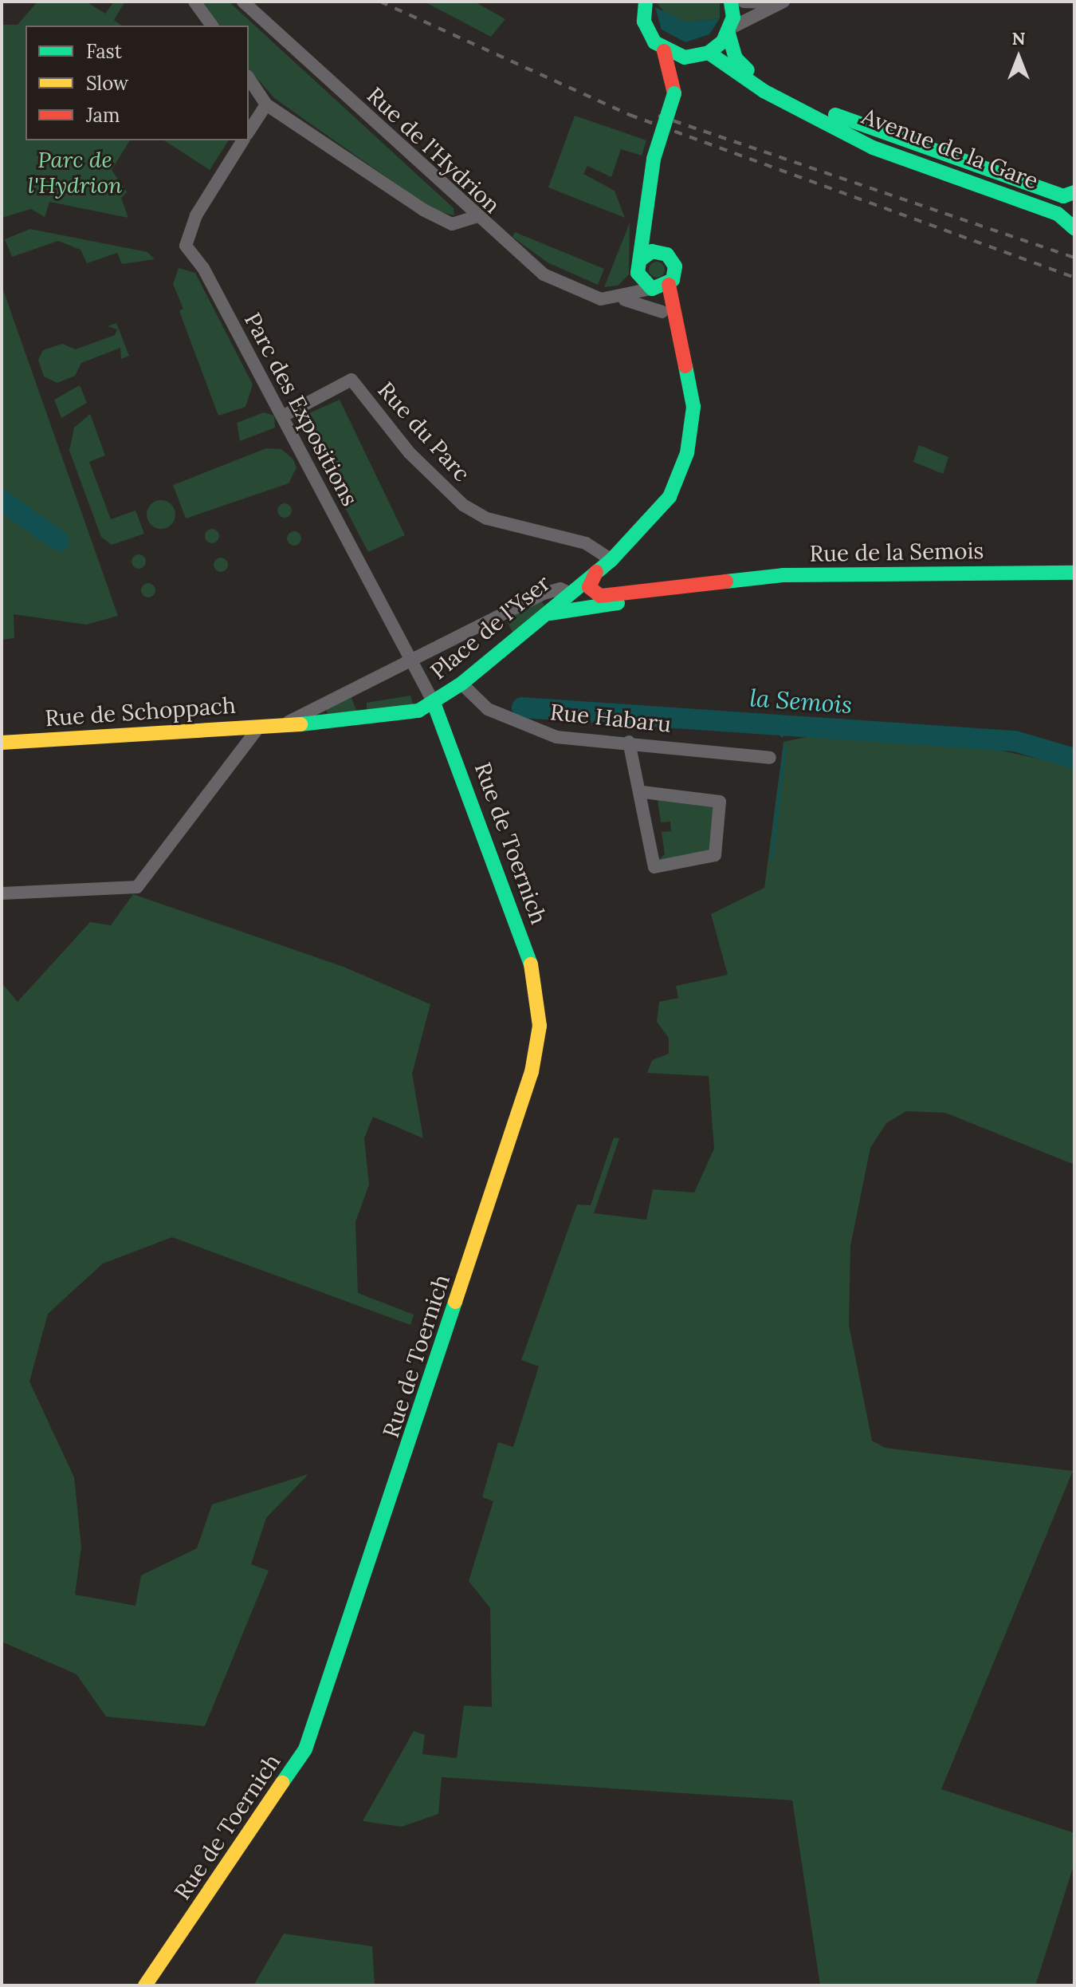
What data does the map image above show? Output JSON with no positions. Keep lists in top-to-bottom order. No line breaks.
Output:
{"streets":{"main road":["Avenue de la Gare","Rue de la Semois","Place de l'Yser","Rue de Schoppach","Rue de Toernich"],"street":["Rue de l'Hydrion","Parc des Expositions","Rue du Parc","Rue Habaru"]},"crossings":[["Parc des Expositions","Rue du Parc"],["Parc des Expositions","Place de l'Yser"],["Parc des Expositions","Rue de Toernich"],["Rue de la Semois","Place de l'Yser"],["Place de l'Yser","Rue de Schoppach"],["Place de l'Yser","Rue Habaru"],["Place de l'Yser","Rue de Toernich"]],"water":["la Semois"],"parks":["Parc de l'Hydrion"],"legend":["Fast","Slow","Jam"],"north":"top"}
